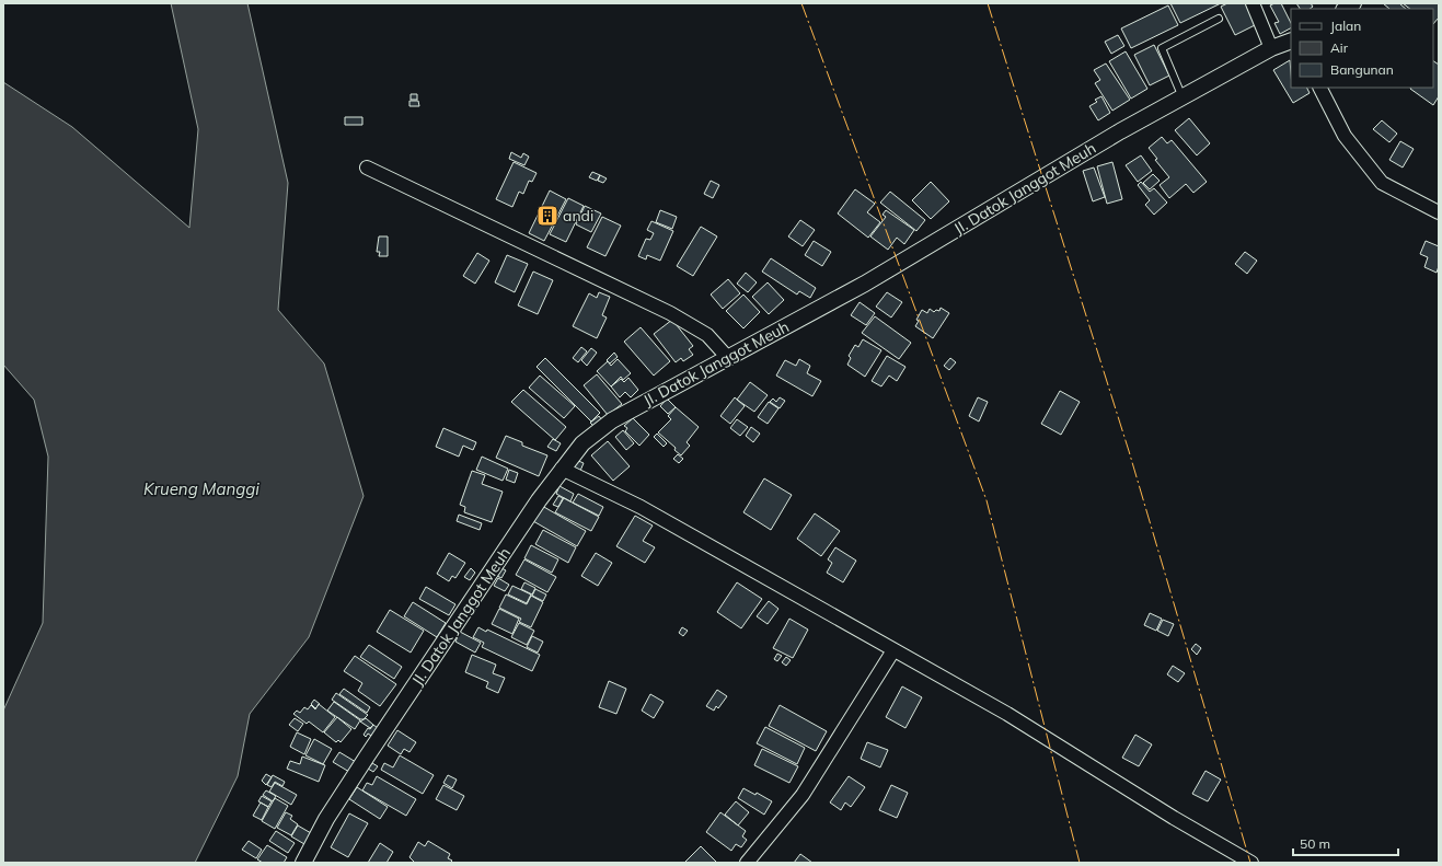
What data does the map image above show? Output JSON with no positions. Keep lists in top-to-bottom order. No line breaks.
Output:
{"streets":{"street":["JI. Datok Janggot Meuh"]},"water":["Krueng Manggi"],"places":{"building":["andi"]},"legend":["Jalan","Air","Bangunan"],"scale_bar":"50 m"}
